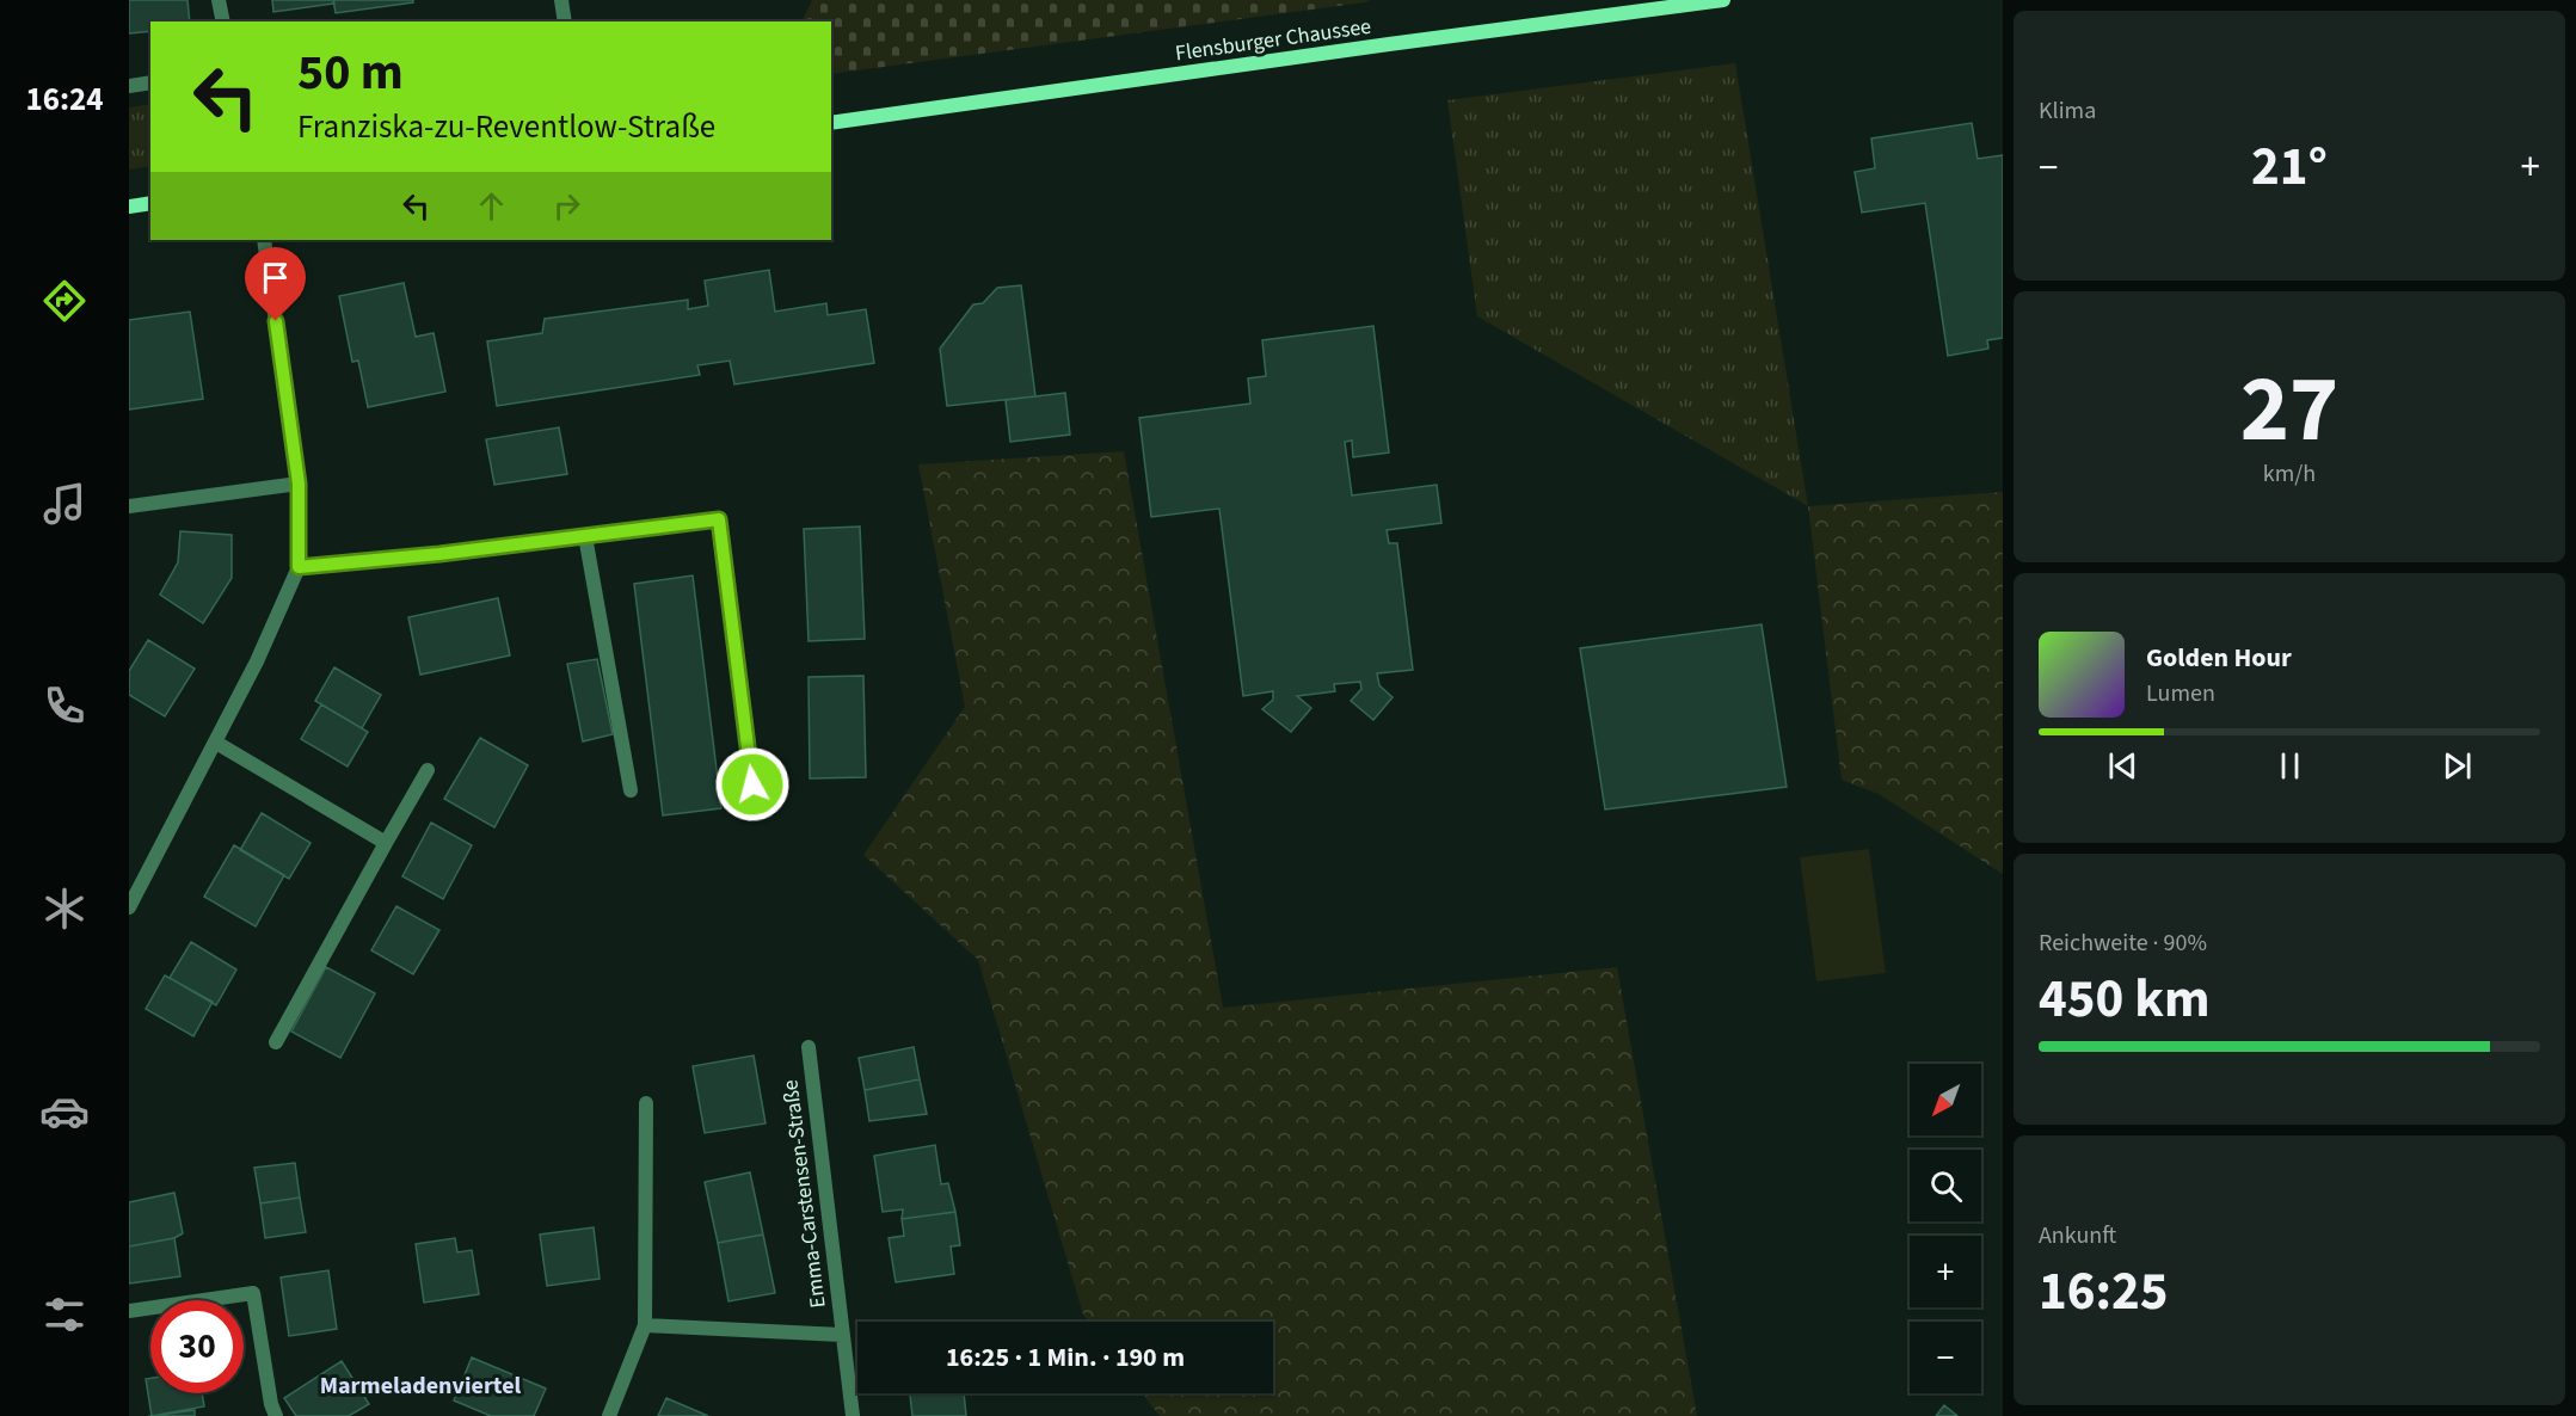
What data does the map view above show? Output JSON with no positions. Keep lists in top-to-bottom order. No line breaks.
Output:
{"streets":{"main road":["Flensburger Chaussee"],"street":["Emma-Carstensen-Straße"]},"districts":["Marmeladenviertel"],"north":"bottom left","page":{"tabs":"16:24","tile":["Klima",["27","km/h"],["Reichweite · 90%","450 km"],["Ankunft","16:25"]],"turn":["50 m","Franziska-zu-Reventlow-Straße"],"heat":["−","21°","+"],"song":["Golden Hour","Lumen"],"map_buttons":["+","−"],"limit":"30","trip":"16:25 · 1 Min. · 190 m"}}
